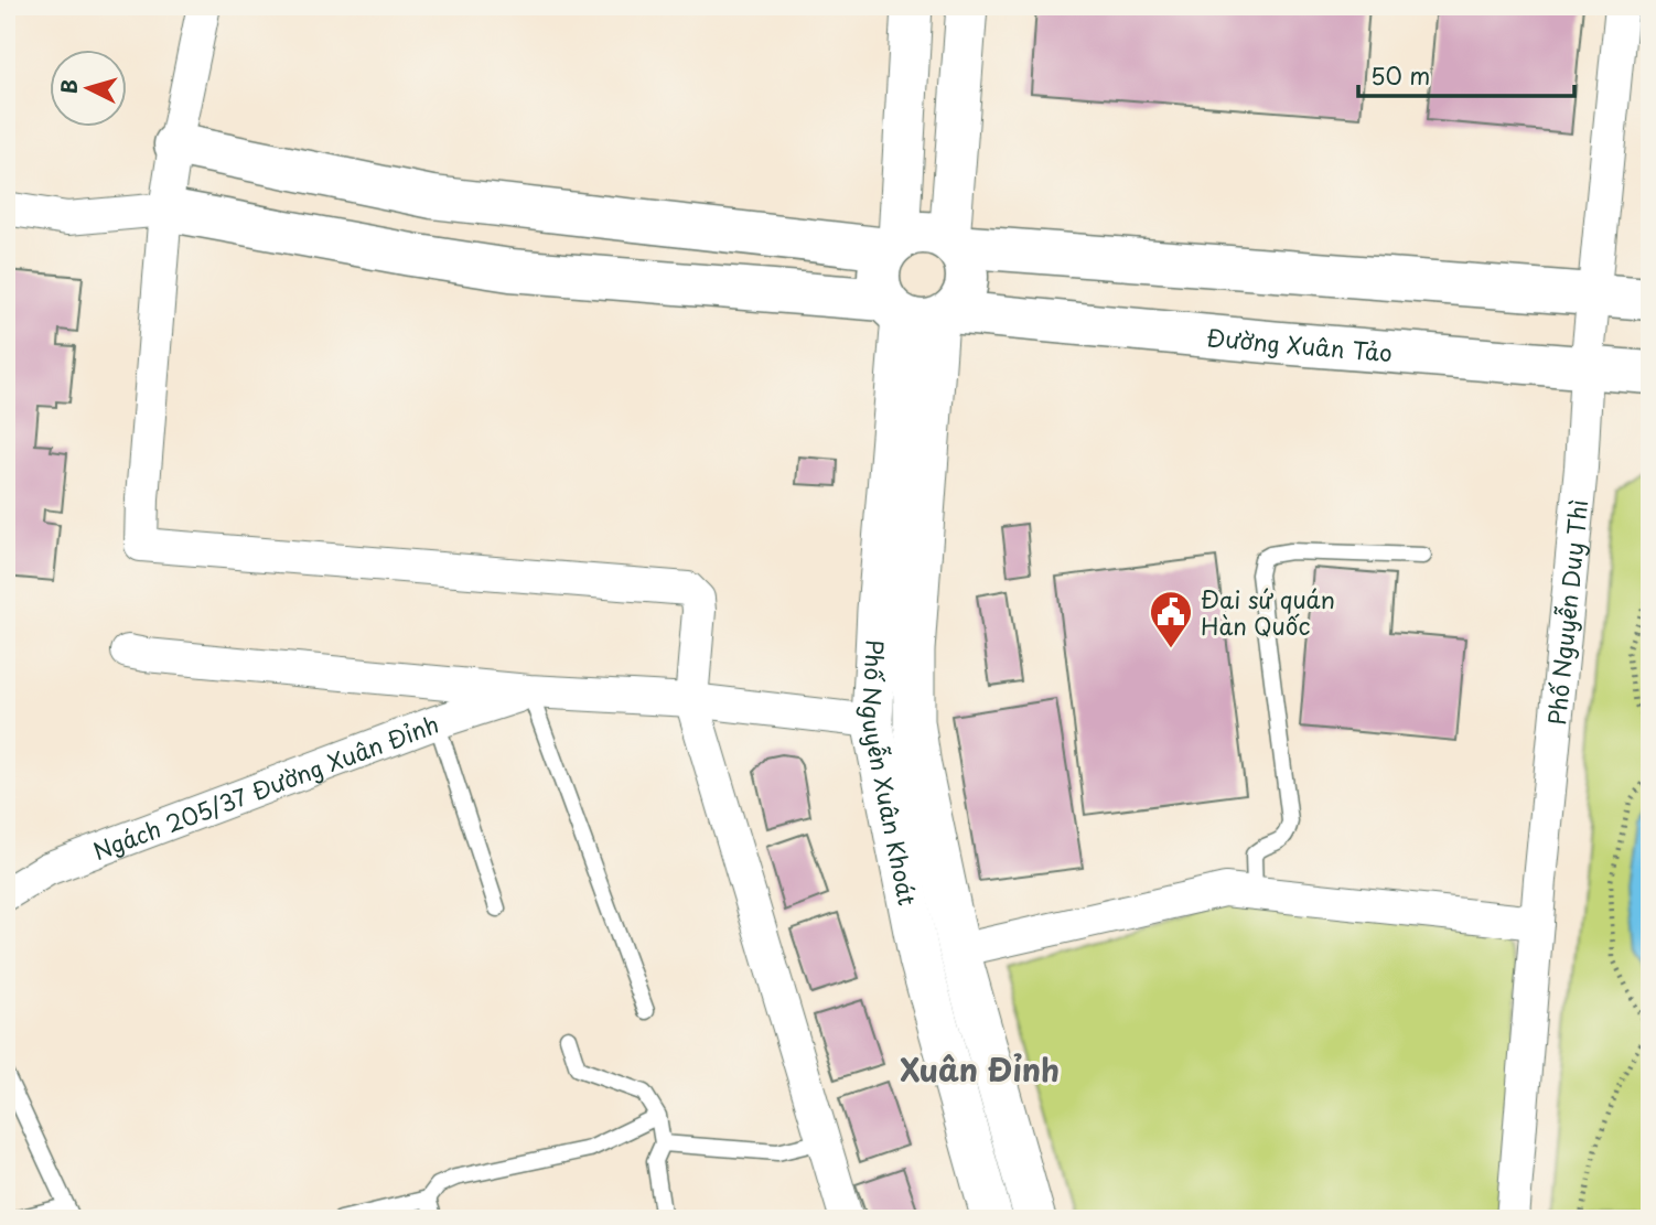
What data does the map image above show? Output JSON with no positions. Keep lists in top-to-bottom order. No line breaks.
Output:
{"streets":{"main road":["Đường Xuân Tảo"],"street":["Phố Nguyễn Duy Thì","Phố Nguyễn Xuân Khoát","Ngách 205/37 Đường Xuân Đỉnh"]},"crossings":[["Đường Xuân Tảo","Phố Nguyễn Duy Thì"],["Đường Xuân Tảo","Phố Nguyễn Xuân Khoát"]],"districts":["Xuân Đỉnh"],"places":{"public building":["Đại sứ quán Hàn Quốc"]},"scale_bar":"50 m","north":"left"}
